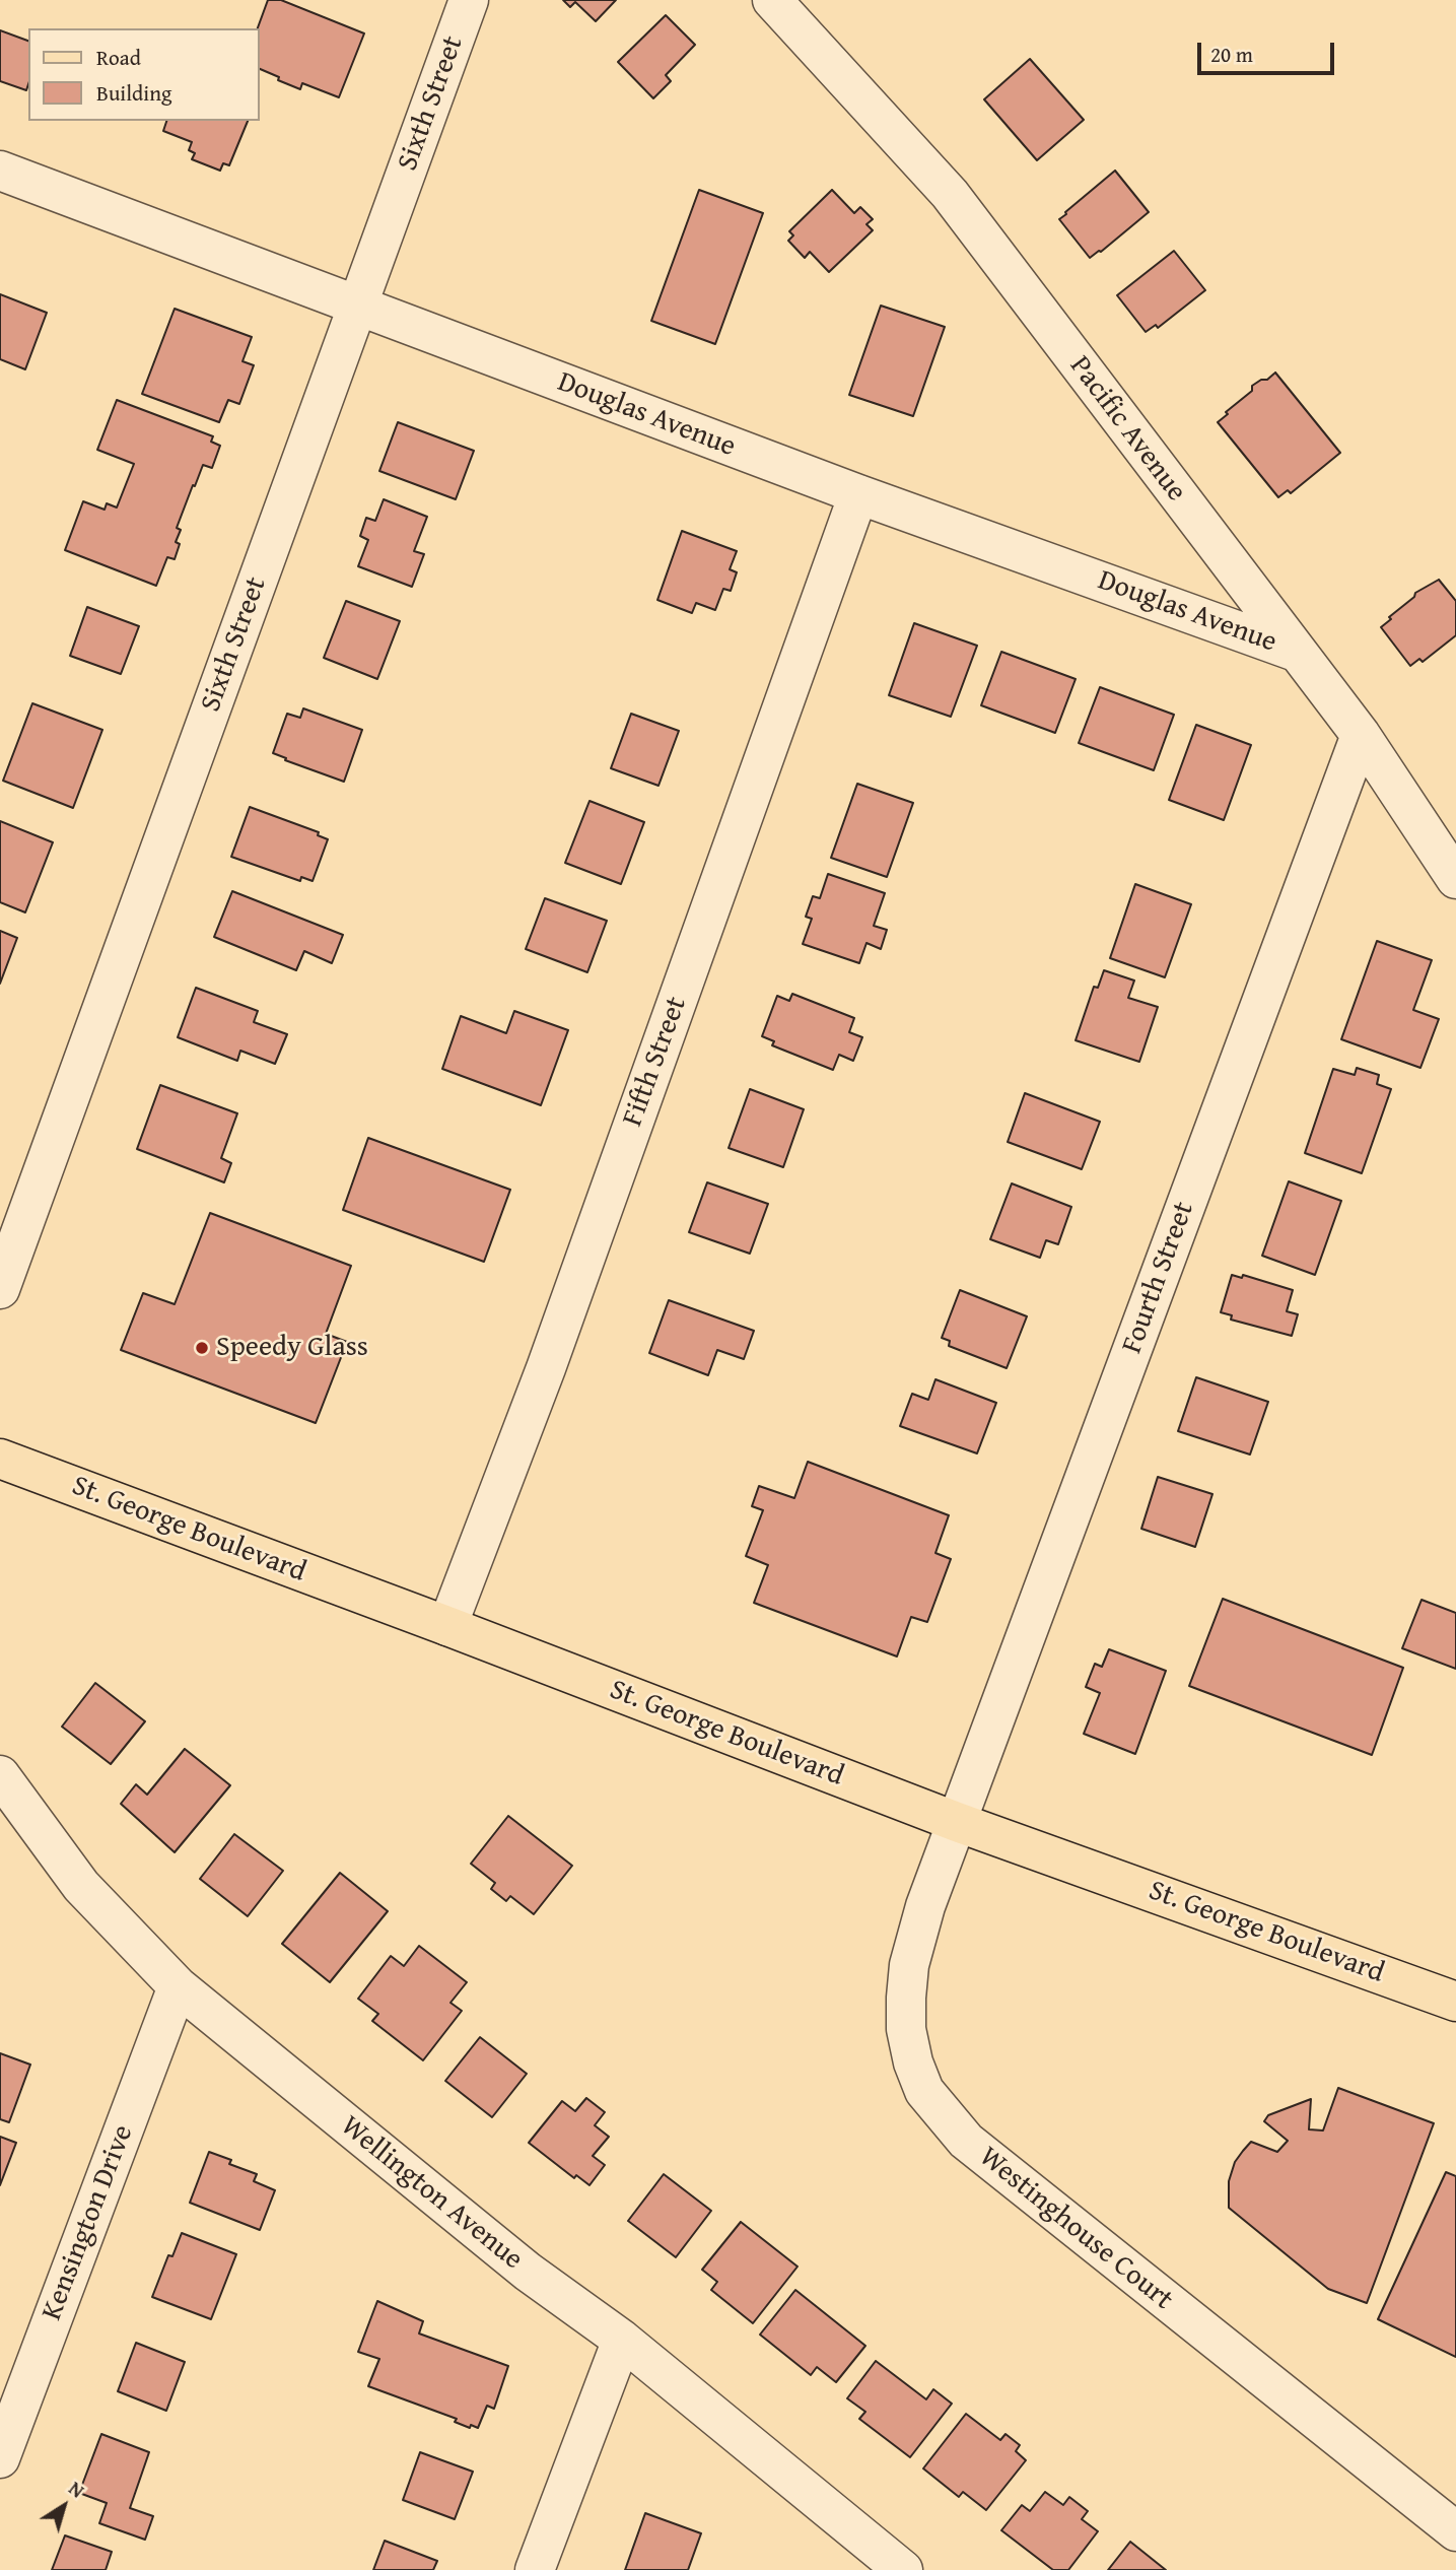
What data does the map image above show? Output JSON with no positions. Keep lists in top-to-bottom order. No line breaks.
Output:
{"streets":{"main road":["St. George Boulevard"],"street":["Sixth Street","Douglas Avenue","Pacific Avenue","Fifth Street","Fourth Street","Wellington Avenue","Kensington Drive","Westinghouse Court"]},"crossings":[["Sixth Street","Douglas Avenue"],["Douglas Avenue","Pacific Avenue"],["Douglas Avenue","Fifth Street"],["Pacific Avenue","Fourth Street"],["Fifth Street","St. George Boulevard"],["Fourth Street","St. George Boulevard"],["Fourth Street","Westinghouse Court"],["St. George Boulevard","Westinghouse Court"],["Wellington Avenue","Kensington Drive"]],"places":["Speedy Glass"],"legend":["Road","Building"],"scale_bar":"20 m","north":"top right"}
